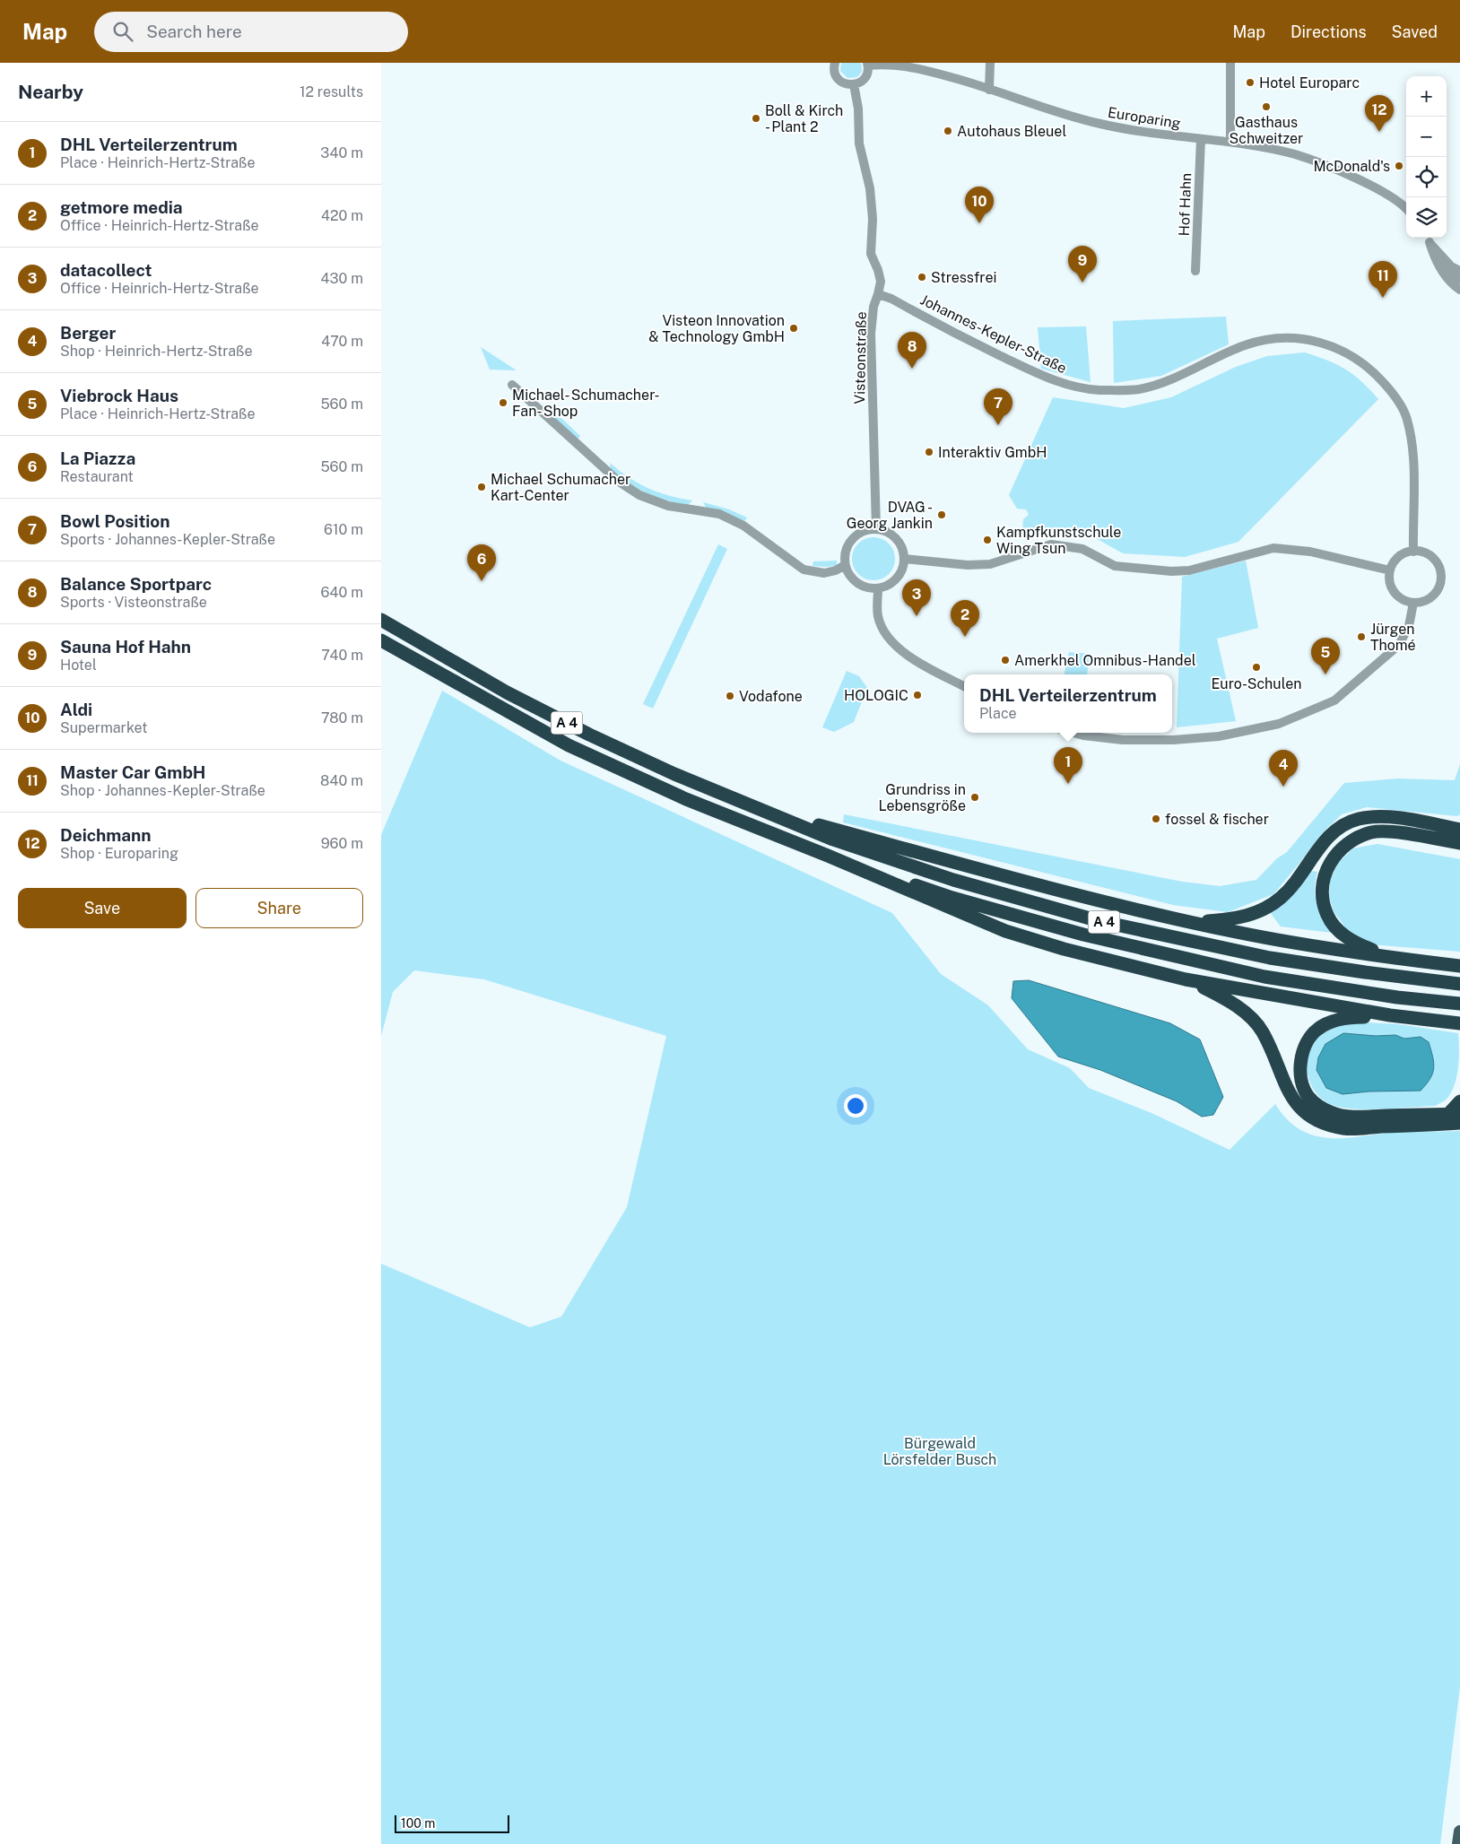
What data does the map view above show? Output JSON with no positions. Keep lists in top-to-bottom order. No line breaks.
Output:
{"streets":{"highway":["A 4"],"street":["Europaring","Hof Hahn","Johannes-Kepler-Straße","Visteonstraße"]},"crossings":[["Europaring","Hof Hahn"],["Europaring","Visteonstraße"],["Johannes-Kepler-Straße","Visteonstraße"]],"parks":["Bürgewald Lörsfelder Busch"],"places":["Hotel Europarc","Gasthaus Schweitzer","Boll & Kirch - Plant 2","Autohaus Bleuel","McDonald's","Stressfrei","Visteon Innovation & Technology GmbH","Michael- Schumacher- Fan- Shop","Interaktiv GmbH","Michael Schumacher Kart-Center","DVAG - Georg Jankin","Kampfkunstschule Wing Tsun","Jürgen Thomé","Amerkhel Omnibus-Handel","Euro-Schulen","HOLOGIC","Vodafone","Grundriss in Lebensgröße","fossel & fischer"],"scale_bar":"100 m","page":{"header":"Map","search":"Search here","nav":["Map","Directions","Saved"],"heading":["Nearby","12 results"],"map_buttons":["+","−"],"pins":["12","10","9","11","8","7","6","3","2","5","1","4"],"list":[{"mark":"1","name":"DHL Verteilerzentrum","note":"Place · Heinrich-Hertz-Straße","value":"340 m"},{"mark":"2","name":"getmore media","note":"Office · Heinrich-Hertz-Straße","value":"420 m"},{"mark":"3","name":"datacollect","note":"Office · Heinrich-Hertz-Straße","value":"430 m"},{"mark":"4","name":"Berger","note":"Shop · Heinrich-Hertz-Straße","value":"470 m"},{"mark":"5","name":"Viebrock Haus","note":"Place · Heinrich-Hertz-Straße","value":"560 m"},{"mark":"6","name":"La Piazza","note":"Restaurant","value":"560 m"},{"mark":"7","name":"Bowl Position","note":"Sports · Johannes-Kepler-Straße","value":"610 m"},{"mark":"8","name":"Balance Sportparc","note":"Sports · Visteonstraße","value":"640 m"},{"mark":"9","name":"Sauna Hof Hahn","note":"Hotel","value":"740 m"},{"mark":"10","name":"Aldi","note":"Supermarket","value":"780 m"},{"mark":"11","name":"Master Car GmbH","note":"Shop · Johannes-Kepler-Straße","value":"840 m"},{"mark":"12","name":"Deichmann","note":"Shop · Europaring","value":"960 m"}],"popup":["DHL Verteilerzentrum","Place"],"buttons":["Save","Share"],"scale":"100 m"}}
